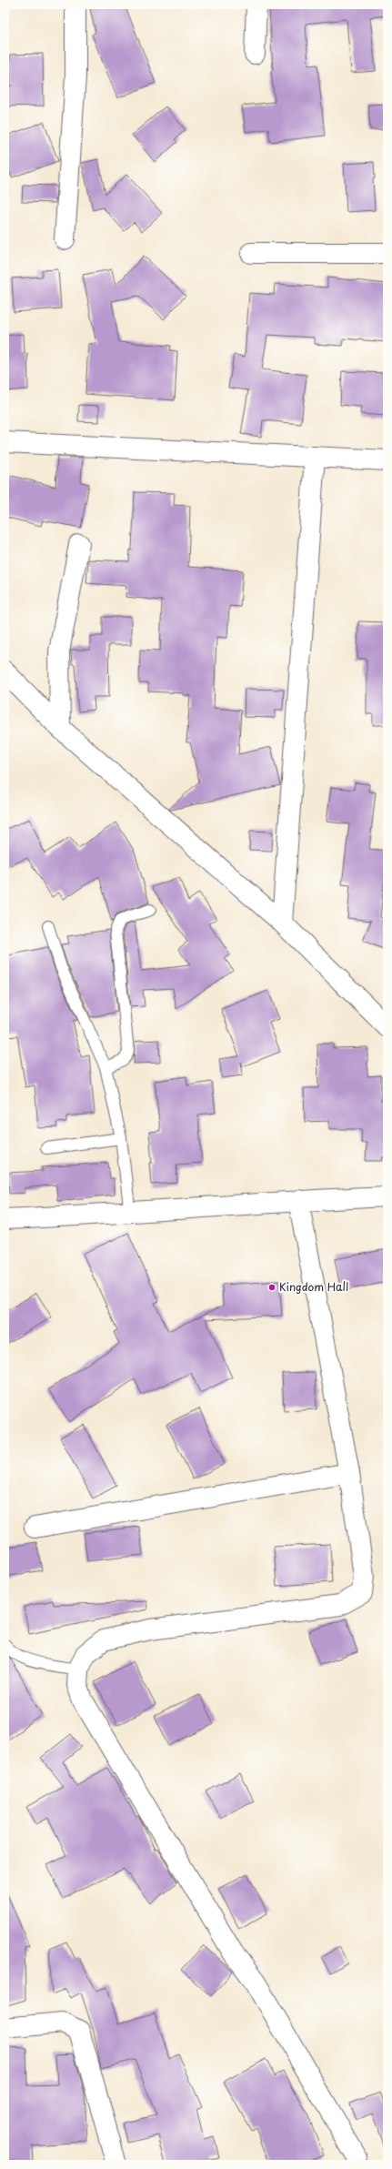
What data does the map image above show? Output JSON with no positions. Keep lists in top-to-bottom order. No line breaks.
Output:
{"places":["Kingdom Hall"]}
